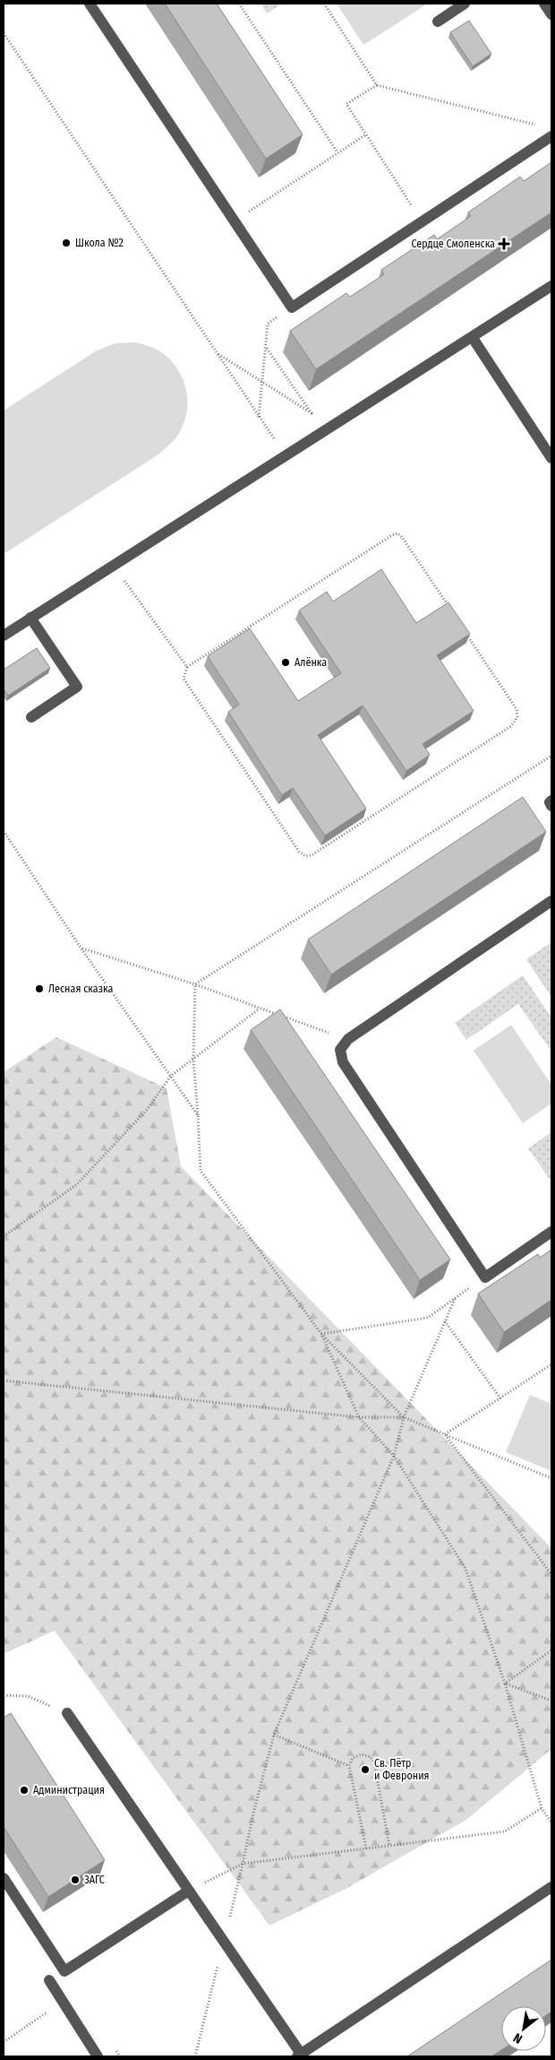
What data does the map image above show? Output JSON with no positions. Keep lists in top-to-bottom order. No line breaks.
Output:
{"places":{"other":["Школа №2","Алёнка","Лесная сказка","Св. Пётр и Феврония","Администрация","ЗАГС"],"health":["Сердце Смоленска"]},"north":"bottom left"}
